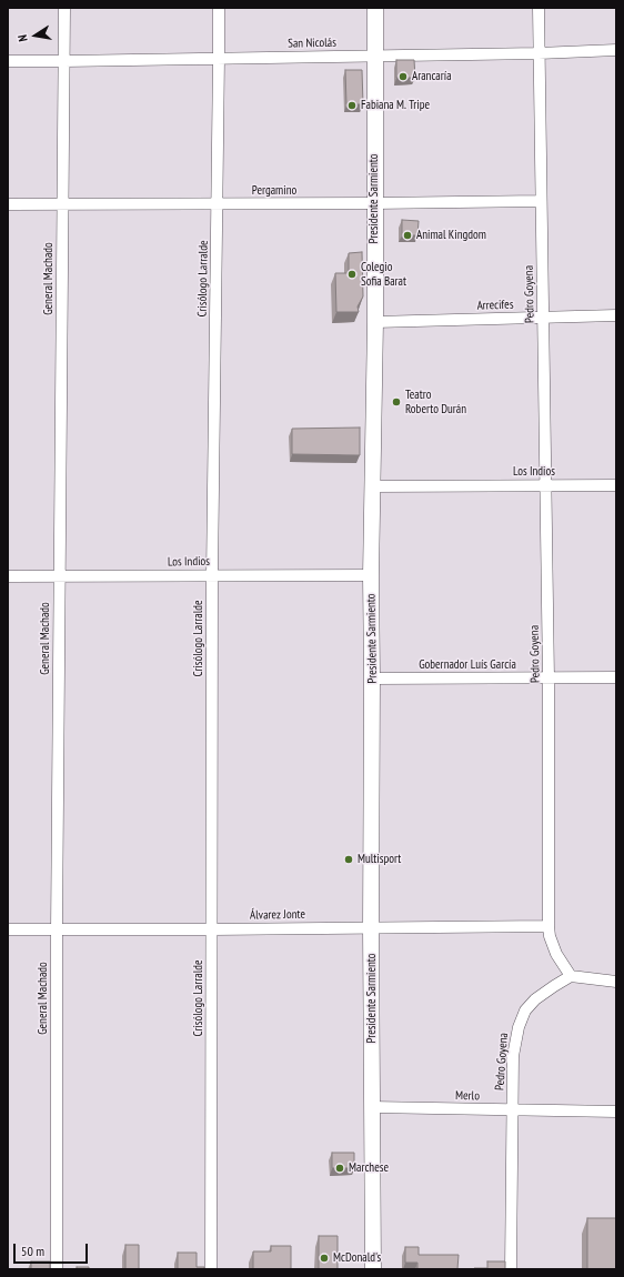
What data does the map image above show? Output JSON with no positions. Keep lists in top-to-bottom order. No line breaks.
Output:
{"streets":{"main road":["Presidente Sarmiento"],"street":["San Nicolás","Pergamino","General Machado","Crisólogo Larralde","Pedro Goyena","Arrecifes","Los Indios","Gobernador Luís García","Álvarez Jonte","Merlo"]},"crossings":[["San Nicolás","Presidente Sarmiento"],["San Nicolás","General Machado"],["San Nicolás","Crisólogo Larralde"],["San Nicolás","Pedro Goyena"],["Pergamino","Presidente Sarmiento"],["Pergamino","General Machado"],["Pergamino","Crisólogo Larralde"],["Pergamino","Pedro Goyena"],["Presidente Sarmiento","Arrecifes"],["Presidente Sarmiento","Los Indios"],["Presidente Sarmiento","Gobernador Luís García"],["Presidente Sarmiento","Álvarez Jonte"],["Presidente Sarmiento","Merlo"],["General Machado","Los Indios"],["General Machado","Álvarez Jonte"],["Crisólogo Larralde","Los Indios"],["Crisólogo Larralde","Álvarez Jonte"],["Pedro Goyena","Arrecifes"],["Pedro Goyena","Los Indios"],["Pedro Goyena","Gobernador Luís García"],["Pedro Goyena","Álvarez Jonte"],["Pedro Goyena","Merlo"]],"places":["Arancaría","Fabiana M. Tripe","Animal Kingdom","Colegio Sofia Barat","Teatro Roberto Durán","Multisport","Marchese","McDonald's"],"scale_bar":"50 m","north":"left"}
